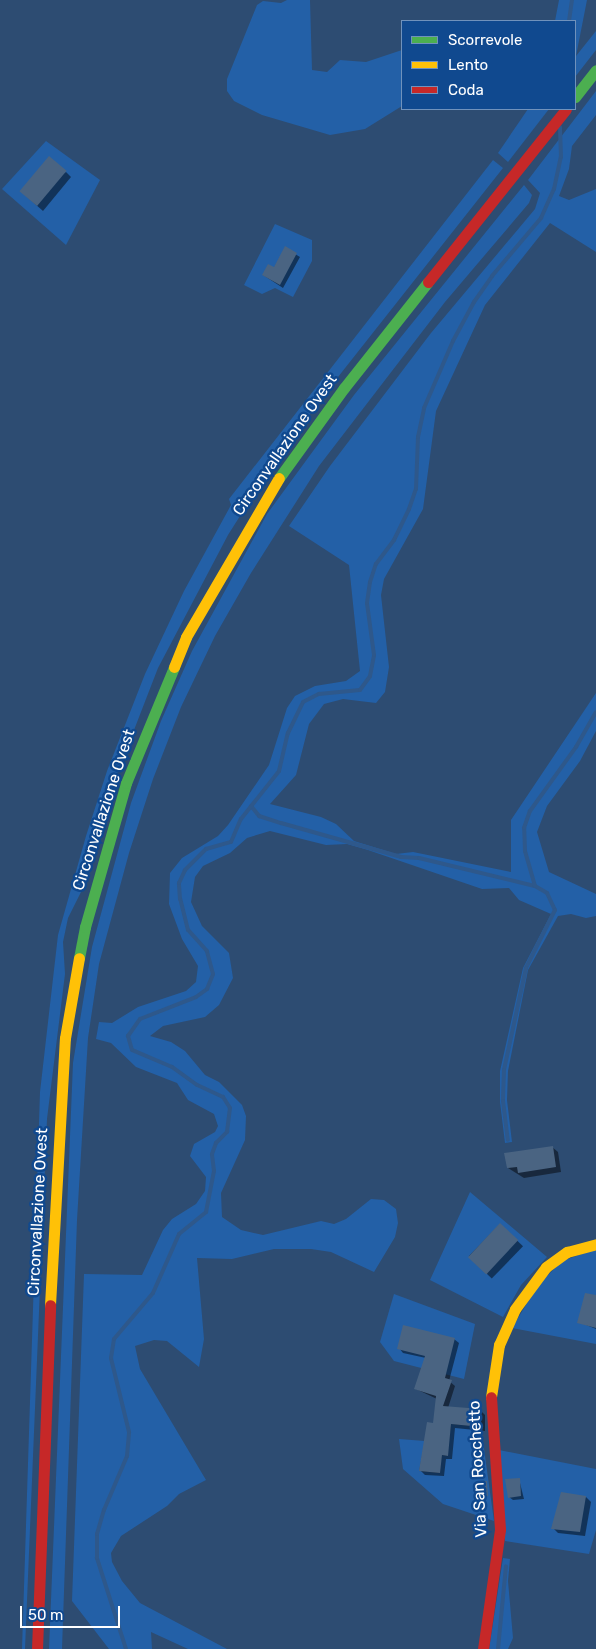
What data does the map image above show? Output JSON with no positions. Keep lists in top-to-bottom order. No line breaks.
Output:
{"streets":{"main road":["Circonvallazione Ovest","Via San Rocchetto"]},"legend":["Scorrevole","Lento","Coda"],"scale_bar":"50 m"}
